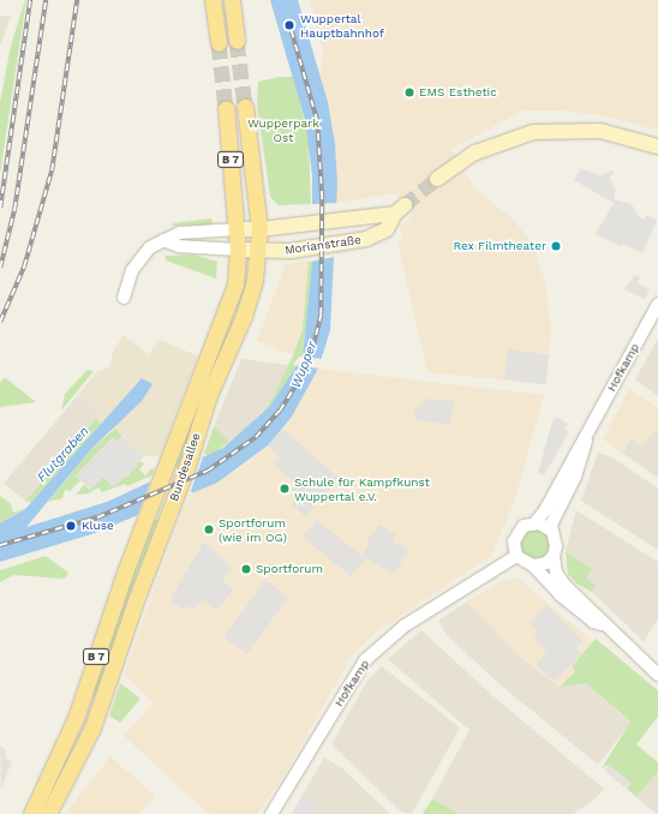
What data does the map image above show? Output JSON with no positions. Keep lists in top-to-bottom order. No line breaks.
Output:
{"streets":{"main road":["B 7","Morianstraße","Bundesallee"],"street":["Hofkamp"]},"crossings":[["B 7","Bundesallee"],["Morianstraße","Bundesallee"]],"water":["Wupper","Flutgraben"],"parks":["Wupperpark Ost"],"places":["Wuppertal Hauptbahnhof","EMS Esthetic","Rex Filmtheater","Schule für Kampfkunst Wuppertal e.V.","Kluse","Sportforum (wie im OG)","Sportforum"]}
